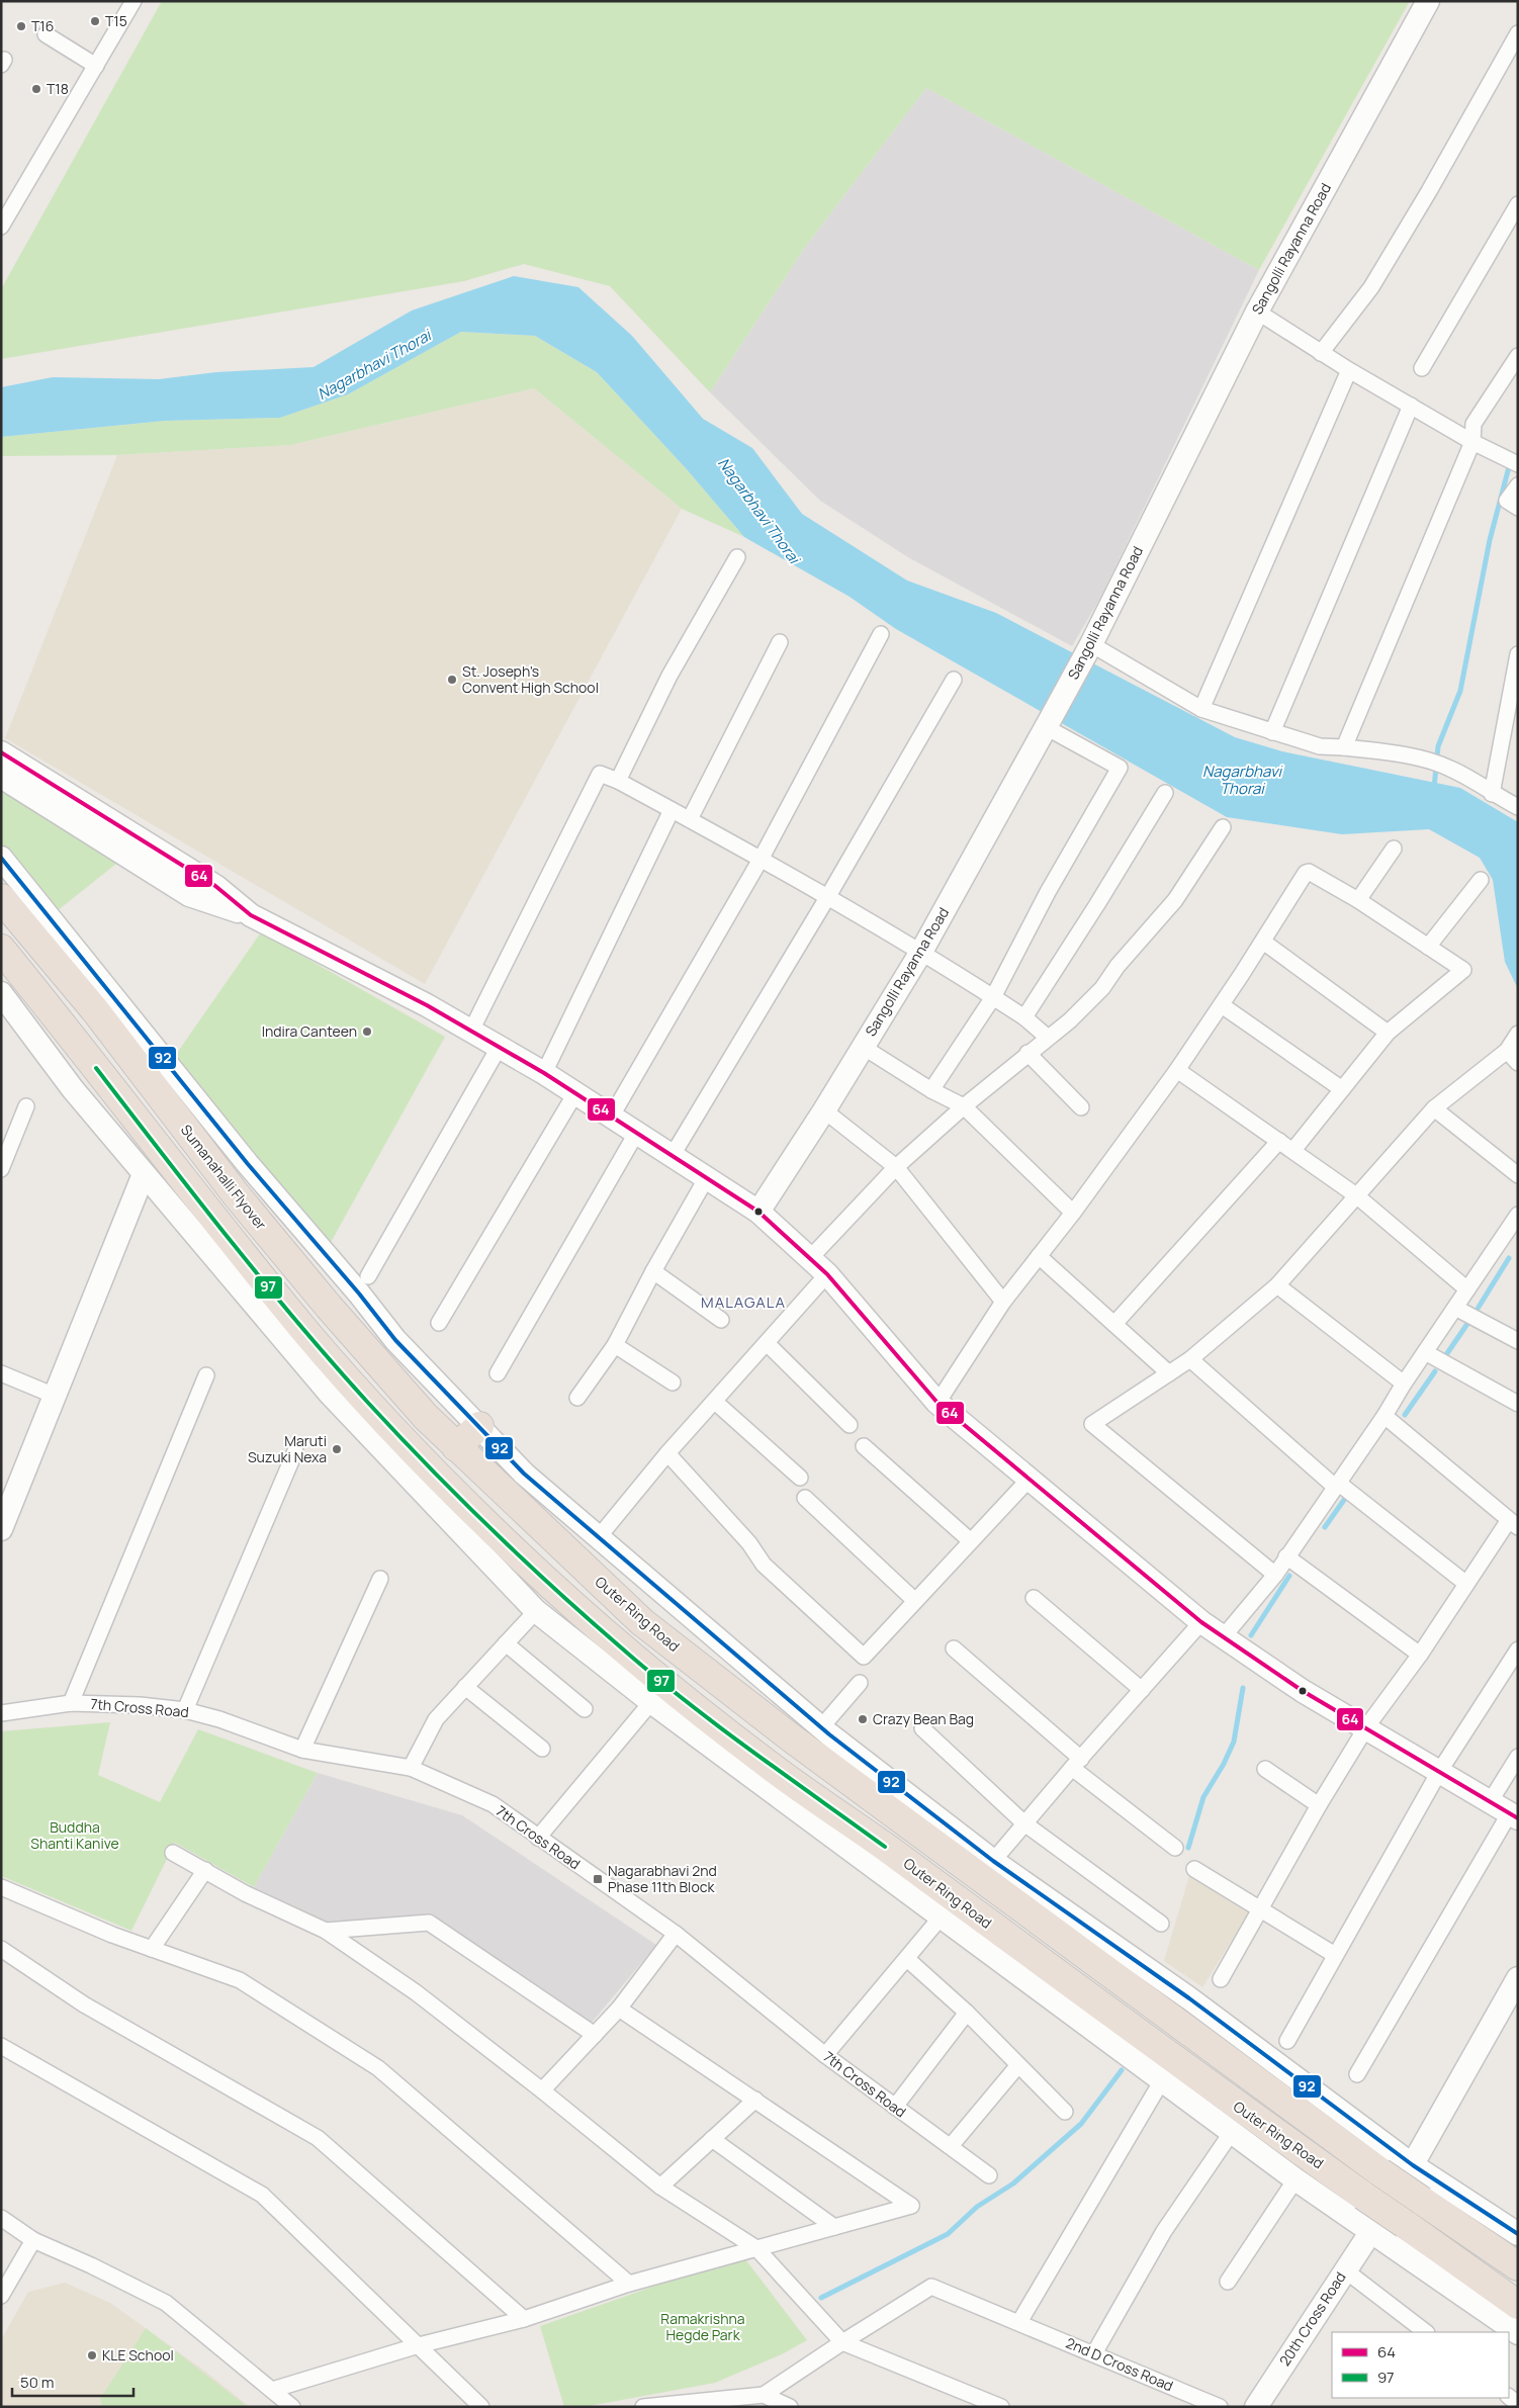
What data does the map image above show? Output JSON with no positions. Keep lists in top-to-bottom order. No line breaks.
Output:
{"streets":{"highway":["Sumanahalli Flyover","Outer Ring Road"],"street":["Sangolli Rayanna Road","7th Cross Road","20th Cross Road","2nd D Cross Road"]},"crossings":[["Sumanahalli Flyover","Outer Ring Road"]],"districts":["MALAGALA"],"water":["Nagarbhavi Thorai"],"parks":["Buddha Shanti Kanive","Ramakrishna Hegde Park"],"places":{"other":["T15","T16","T18","St. Joseph's Convent High School","Indira Canteen","Maruti Suzuki Nexa","Crazy Bean Bag","KLE School"],"transit":["Nagarabhavi 2nd Phase 11th Block"]},"lines":["transit line 64","transit line 92","transit line 97"],"legend":["64","97"],"scale_bar":"50 m"}
